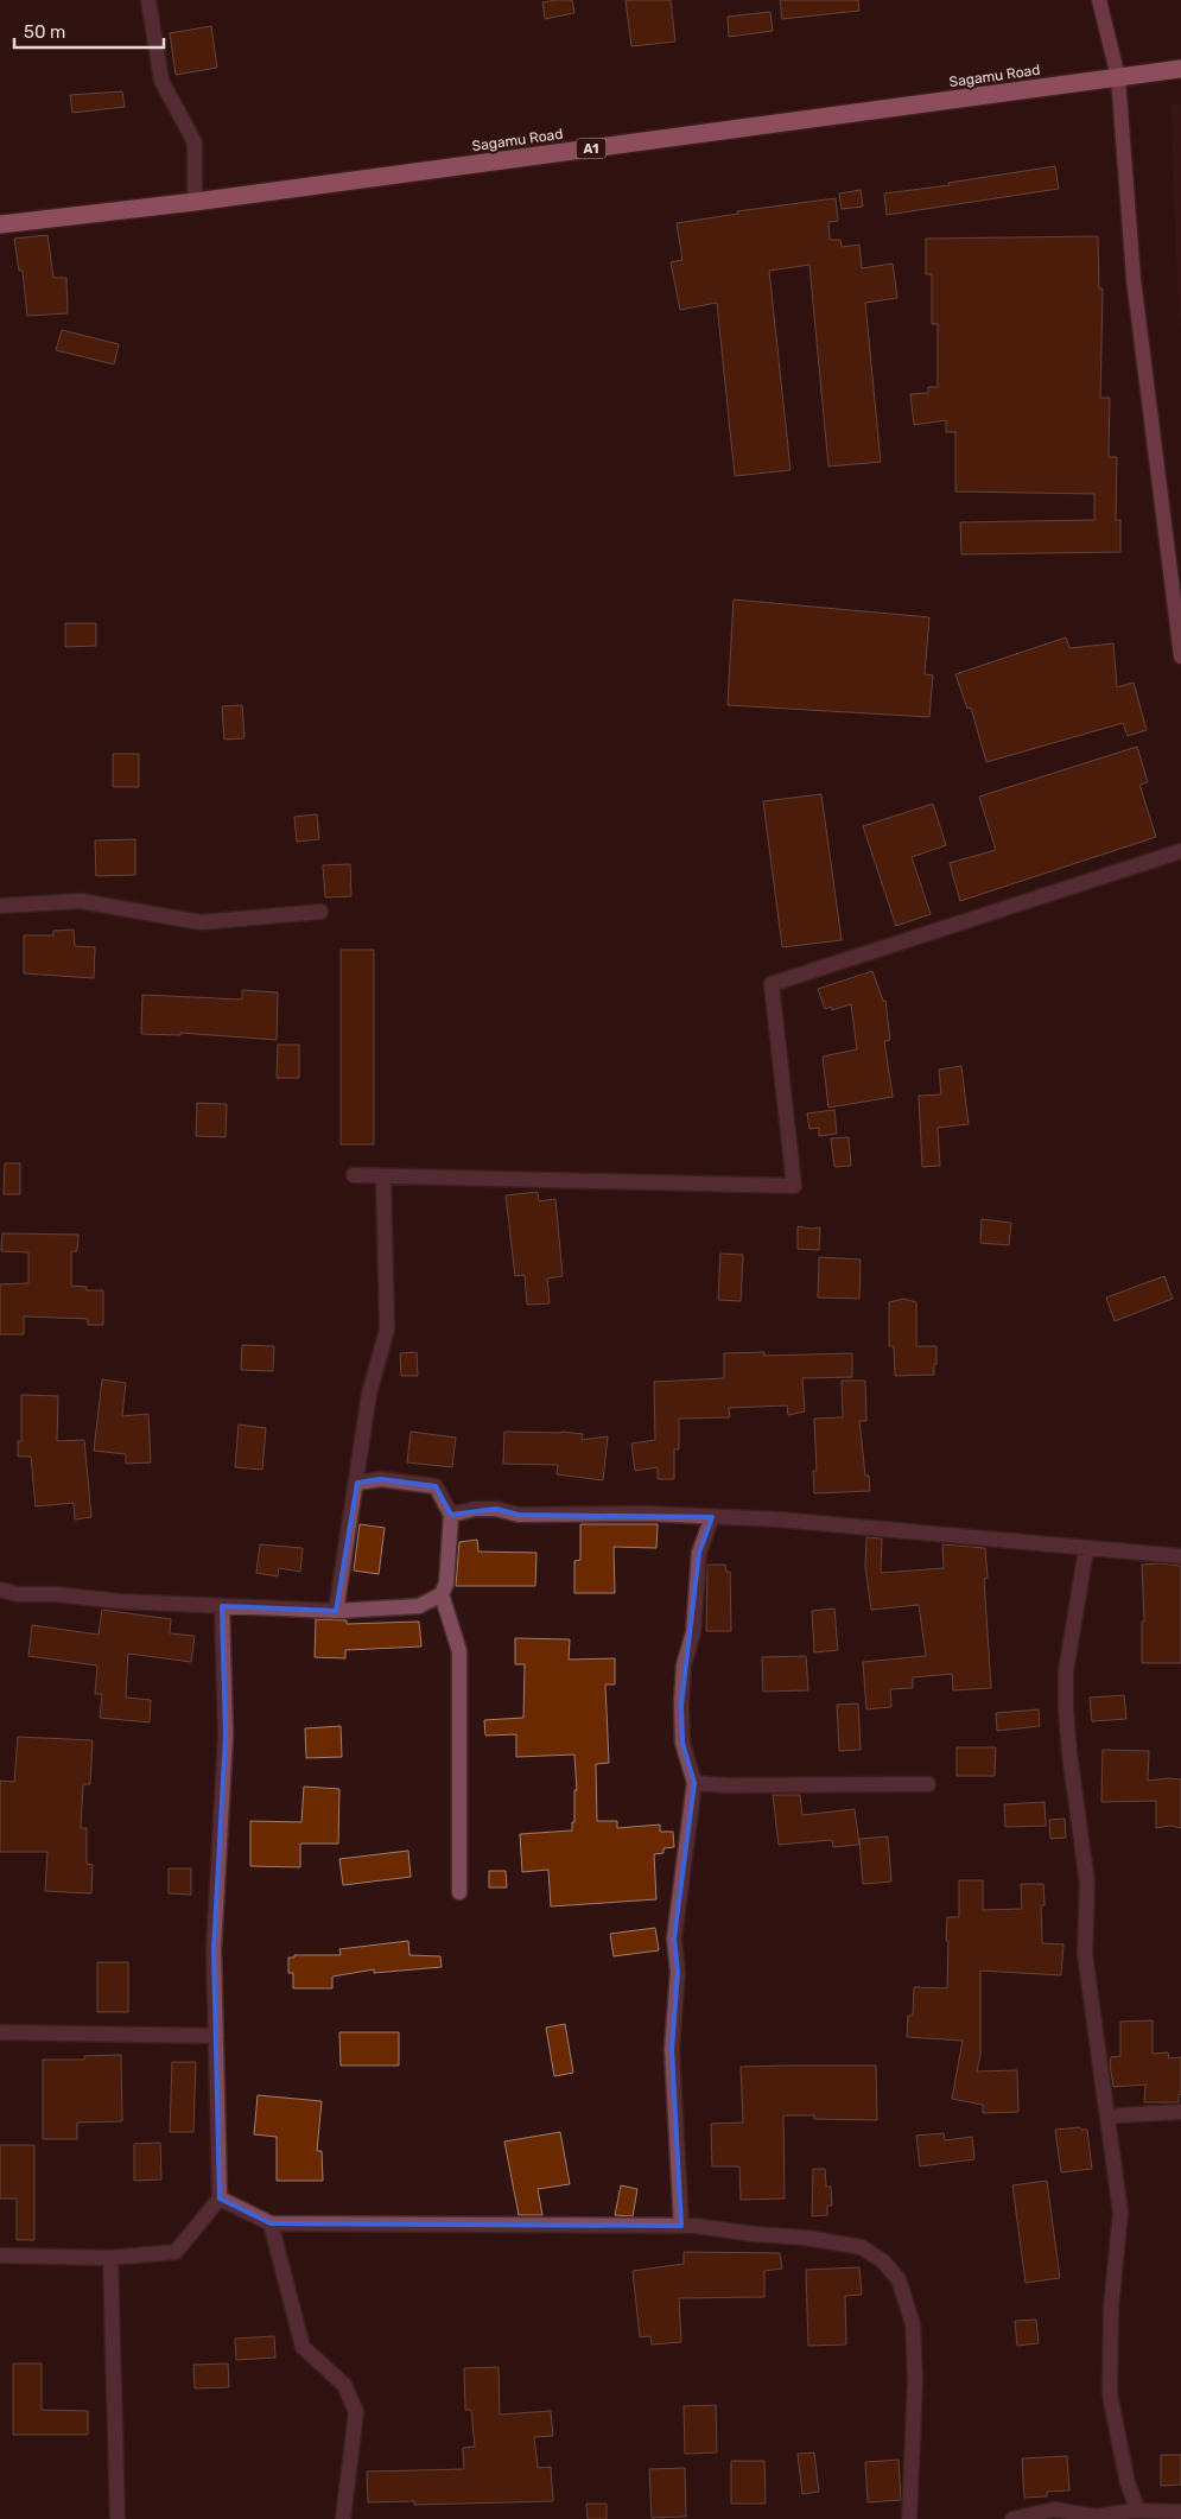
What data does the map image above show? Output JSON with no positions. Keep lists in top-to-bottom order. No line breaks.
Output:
{"streets":{"highway":["Sagamu Road","A1"]},"scale_bar":"50 m"}
